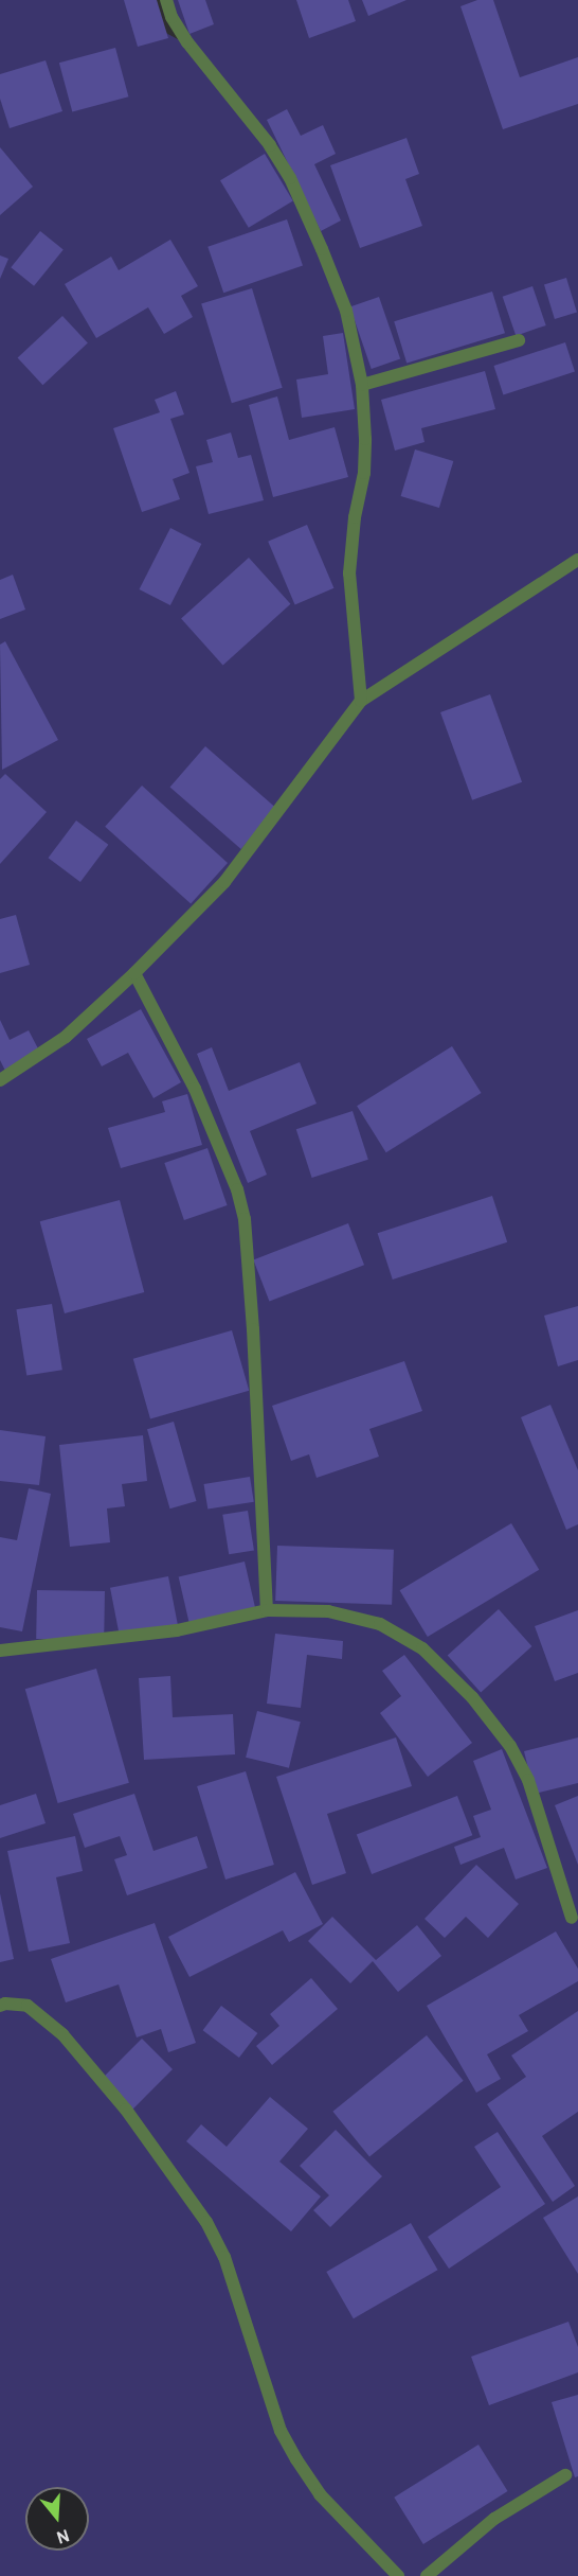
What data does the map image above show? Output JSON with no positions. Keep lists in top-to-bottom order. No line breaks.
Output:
{"north":"bottom"}
